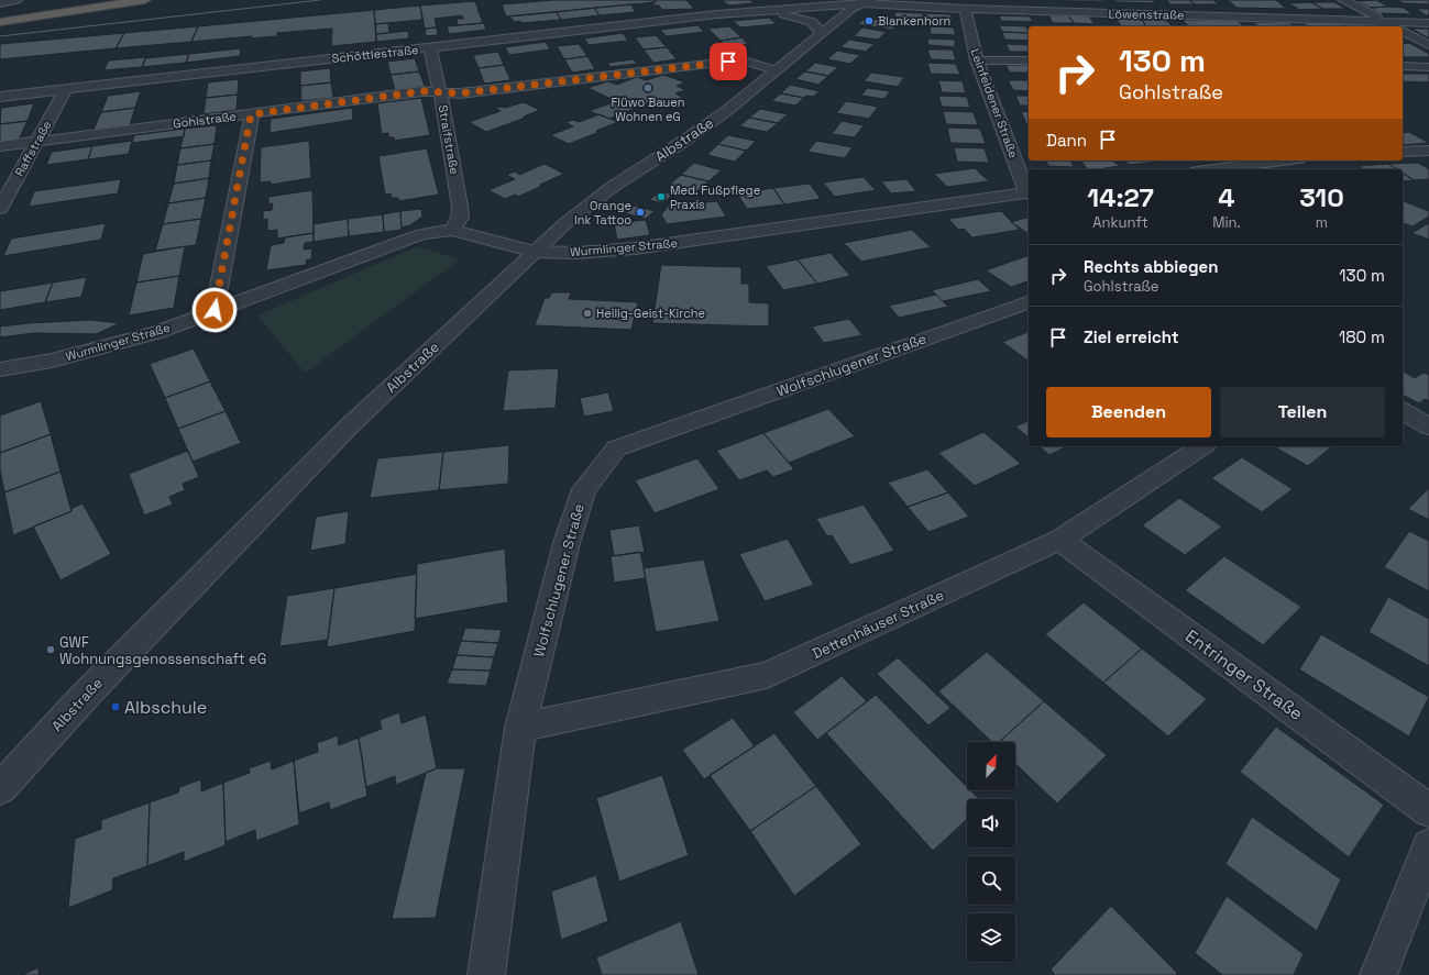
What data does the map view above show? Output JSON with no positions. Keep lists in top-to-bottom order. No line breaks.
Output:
{"streets":{"street":["Löwenstraße","Schöttlestraße","Leinfeldener Straße","Gohlstraße","Straifstraße","Albstraße","Raffstraße","Wurmlinger Straße","Wolfschlugener Straße","Dettenhäuser Straße","Entringer Straße"]},"crossings":[["Löwenstraße","Schöttlestraße"],["Löwenstraße","Leinfeldener Straße"],["Löwenstraße","Albstraße"],["Schöttlestraße","Straifstraße"],["Schöttlestraße","Albstraße"],["Schöttlestraße","Raffstraße"],["Gohlstraße","Straifstraße"],["Gohlstraße","Albstraße"],["Gohlstraße","Raffstraße"],["Straifstraße","Wurmlinger Straße"],["Albstraße","Wurmlinger Straße"],["Wolfschlugener Straße","Dettenhäuser Straße"],["Dettenhäuser Straße","Entringer Straße"]],"places":{"other":["Blankenhorn","Flüwo Bauen Wohnen eG","Med. Fußpflege Praxis","Orange Ink Tattoo","Heilig-Geist-Kirche","GWF Wohnungsgenossenschaft eG"],"transit":["Albschule"]},"north":"top right","page":{"turn":["130 m","Gohlstraße"],"then":"Dann","eta":["14:27","Ankunft","4","Min.","310","m"],"list":[{"name":"Rechts abbiegen","note":"Gohlstraße","value":"130 m"},{"name":"Ziel erreicht","value":"180 m"}],"buttons":["Beenden","Teilen"]}}
